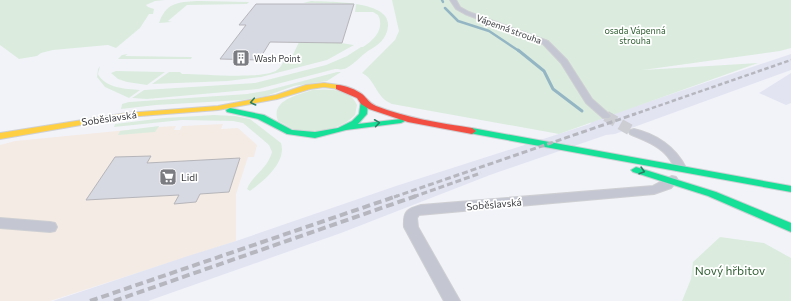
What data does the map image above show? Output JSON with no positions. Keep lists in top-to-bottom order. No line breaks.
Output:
{"streets":{"main road":["Soběslavská"],"street":["Vápenná strouha"]},"parks":["osada Vápenná strouha","Nový hřbitov"],"places":{"building":["Wash Point"],"supermarket":["Lidl"]}}
